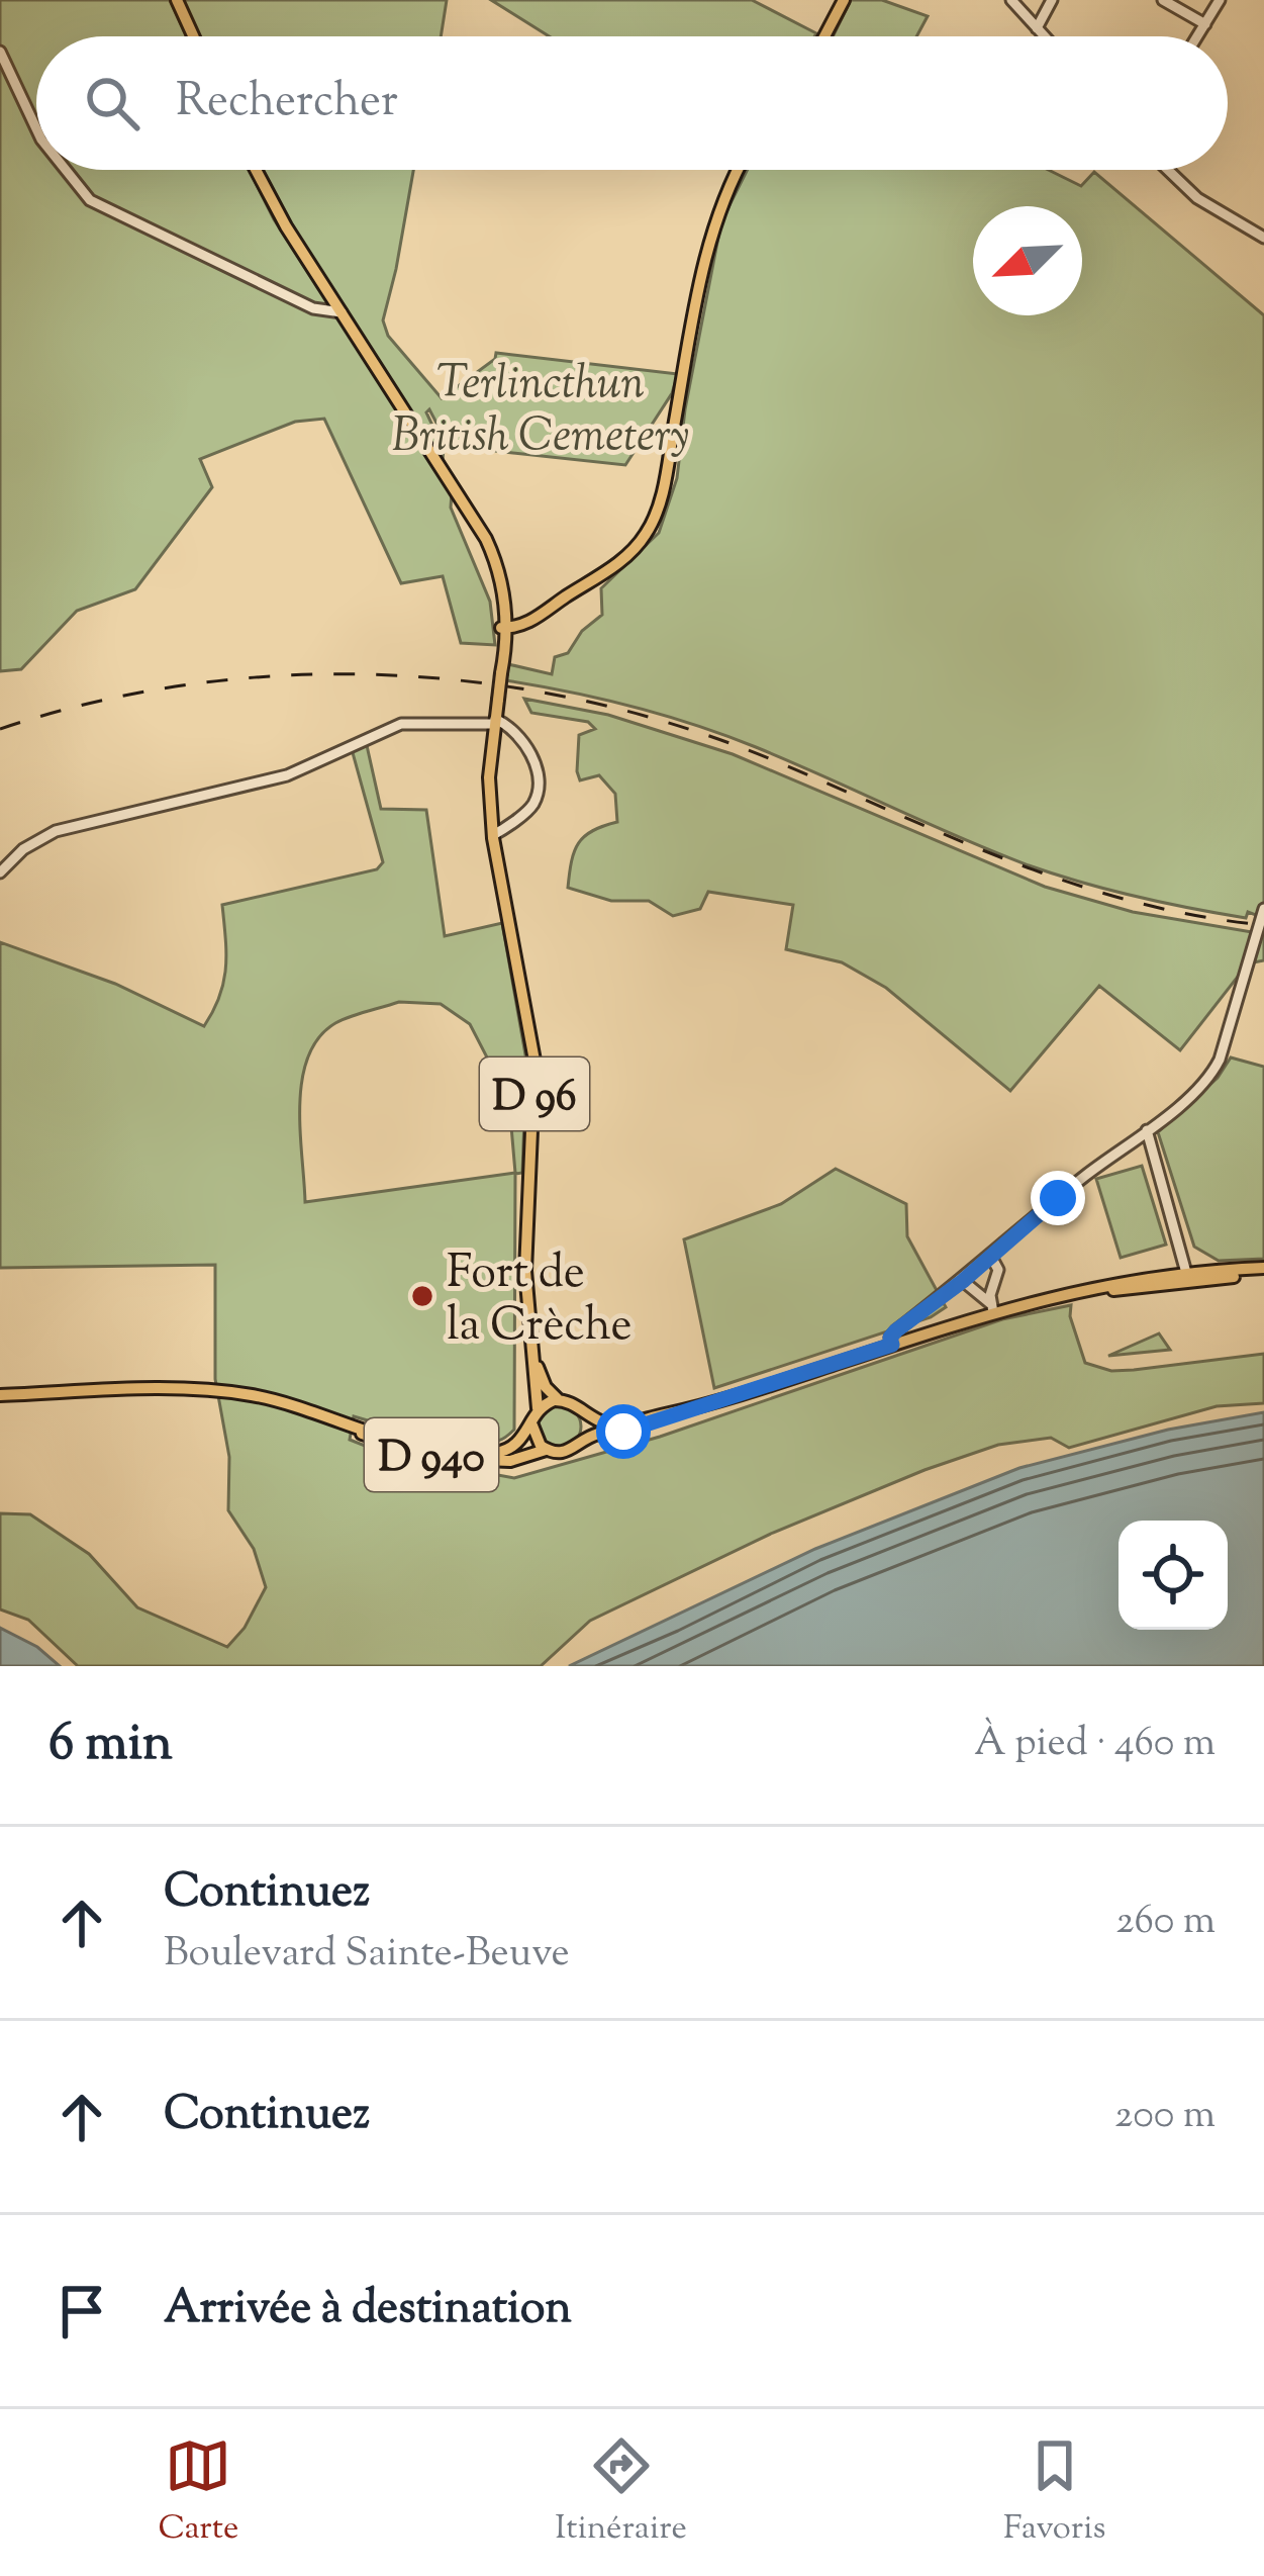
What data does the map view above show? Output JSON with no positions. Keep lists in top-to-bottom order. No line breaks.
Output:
{"streets":{"main road":["D 96","D 940"]},"crossings":[["D 96","D 940"]],"parks":["Terlincthun British Cemetery"],"places":["Fort de la Crèche"],"north":"bottom left","page":{"search":"Rechercher","heading":["6 min","À pied · 460 m"],"list":[["Continuez","Boulevard Sainte-Beuve","260 m"],["Continuez","200 m"],"Arrivée à destination"],"nav":["Carte","Itinéraire","Favoris"]}}
